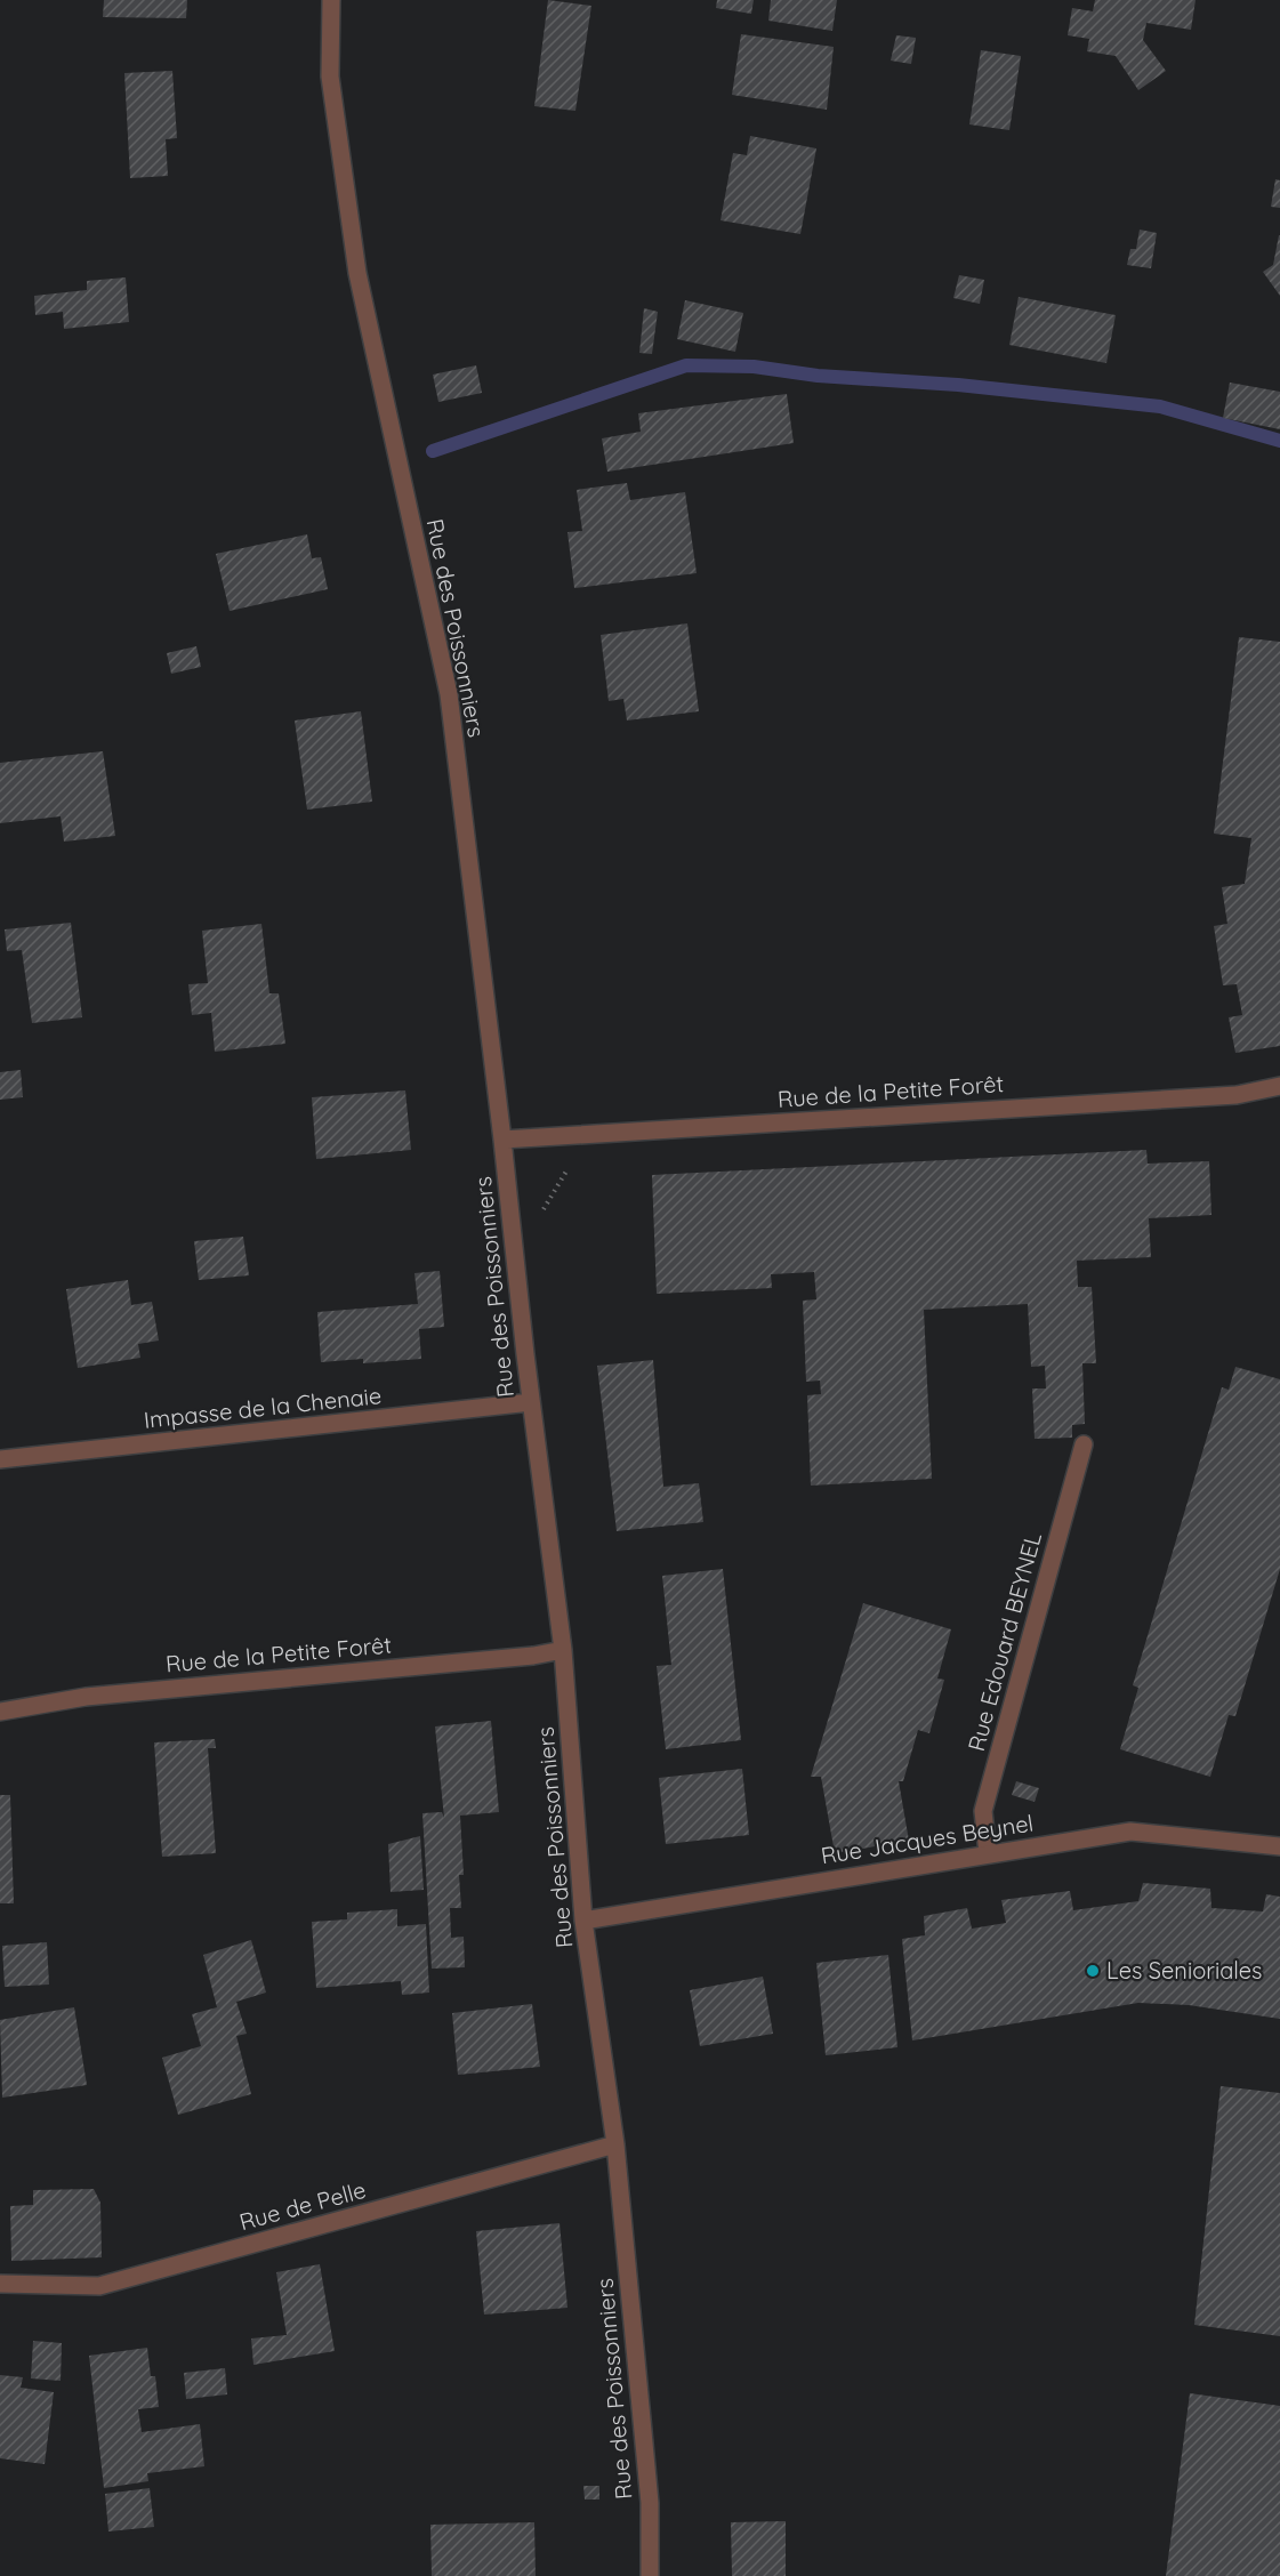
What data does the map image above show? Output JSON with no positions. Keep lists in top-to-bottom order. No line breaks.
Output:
{"streets":{"street":["Rue des Poissonniers","Rue de la Petite Forêt","Impasse de la Chenaie","Rue Edouard BEYNEL","Rue Jacques Beynel","Rue de Pelle"]},"crossings":[["Rue des Poissonniers","Rue de la Petite Forêt"],["Rue des Poissonniers","Impasse de la Chenaie"],["Rue des Poissonniers","Rue Jacques Beynel"],["Rue des Poissonniers","Rue de Pelle"],["Rue Edouard BEYNEL","Rue Jacques Beynel"]],"places":["Les Senioriales"]}
